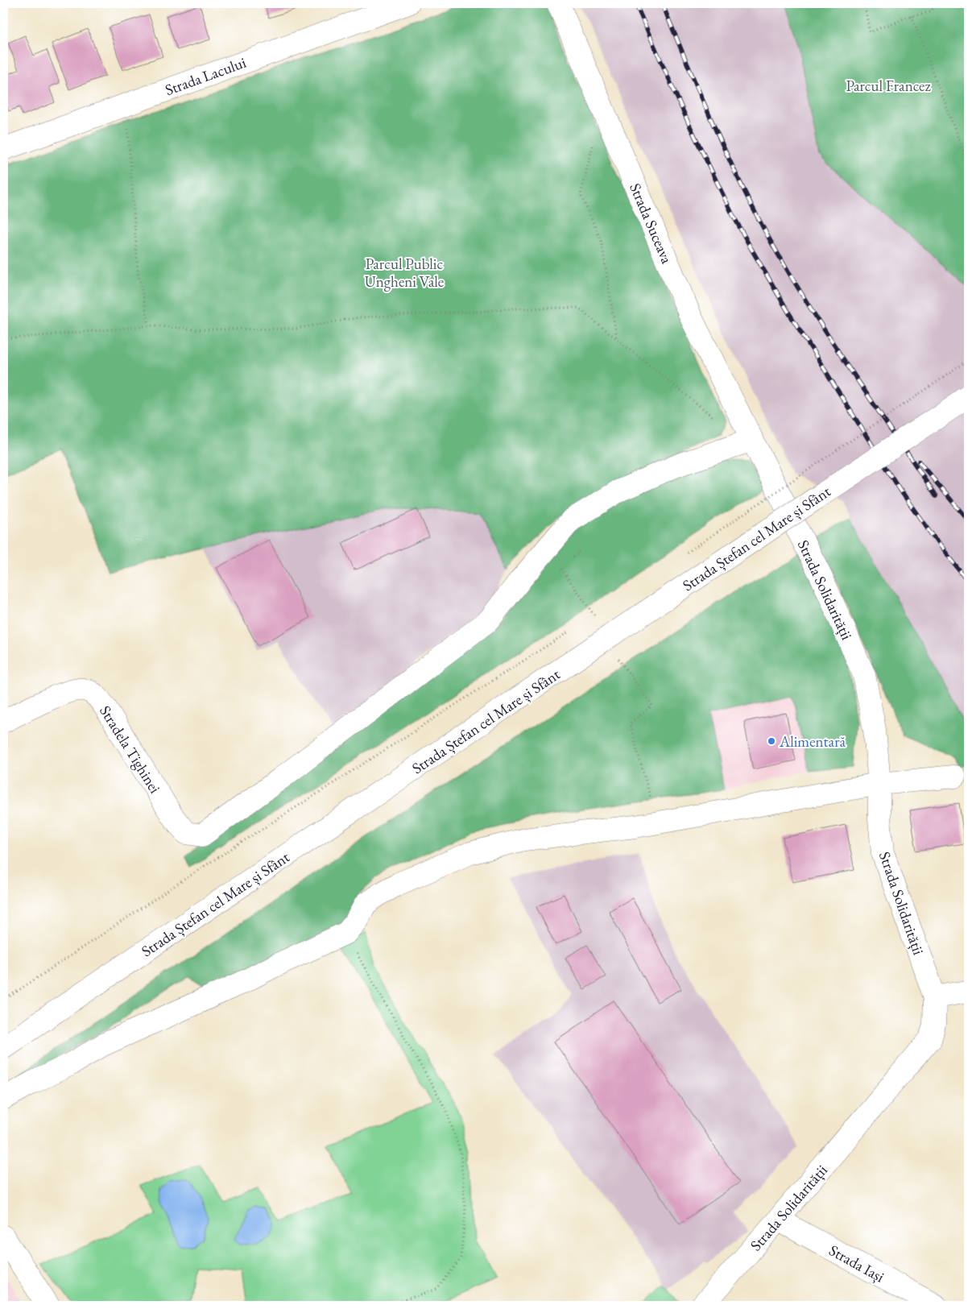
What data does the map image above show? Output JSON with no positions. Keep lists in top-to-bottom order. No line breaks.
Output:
{"streets":{"street":["Strada Lacului","Strada Suceava","Strada Ștefan cel Mare și Sfânt","Strada Solidarității","Stradela Tighinei","Strada Iași"]},"crossings":[["Strada Suceava","Strada Solidarității"],["Strada Solidarității","Strada Iași"]],"parks":["Parcul Francez","Parcul Public Ungheni Vale"],"places":["Alimentară"]}
